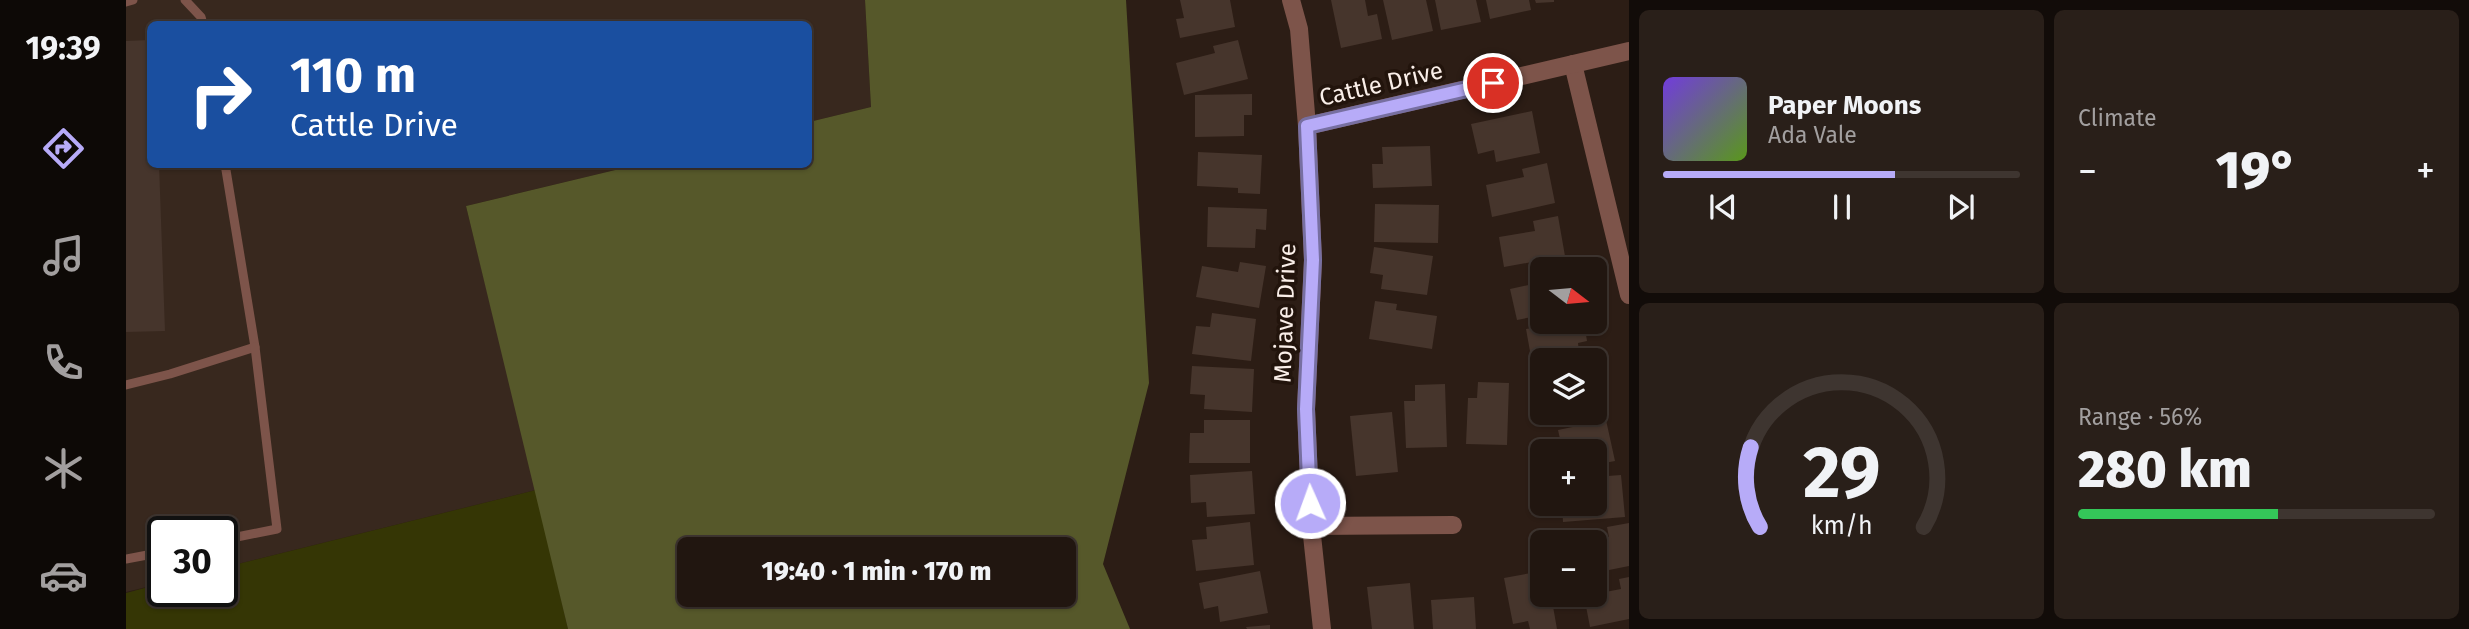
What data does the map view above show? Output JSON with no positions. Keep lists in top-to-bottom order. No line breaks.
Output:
{"streets":{"street":["Cattle Drive","Mojave Drive"]},"crossings":[["Cattle Drive","Mojave Drive"]],"north":"right","page":{"tabs":"19:39","tile":["Climate",["Range · 56%","280 km"]],"turn":["110 m","Cattle Drive"],"song":["Paper Moons","Ada Vale"],"heat":["−","19°","+"],"map_buttons":["+","−"],"limit":"30","trip":"19:40 · 1 min · 170 m","gauge":["29","km/h"]}}
